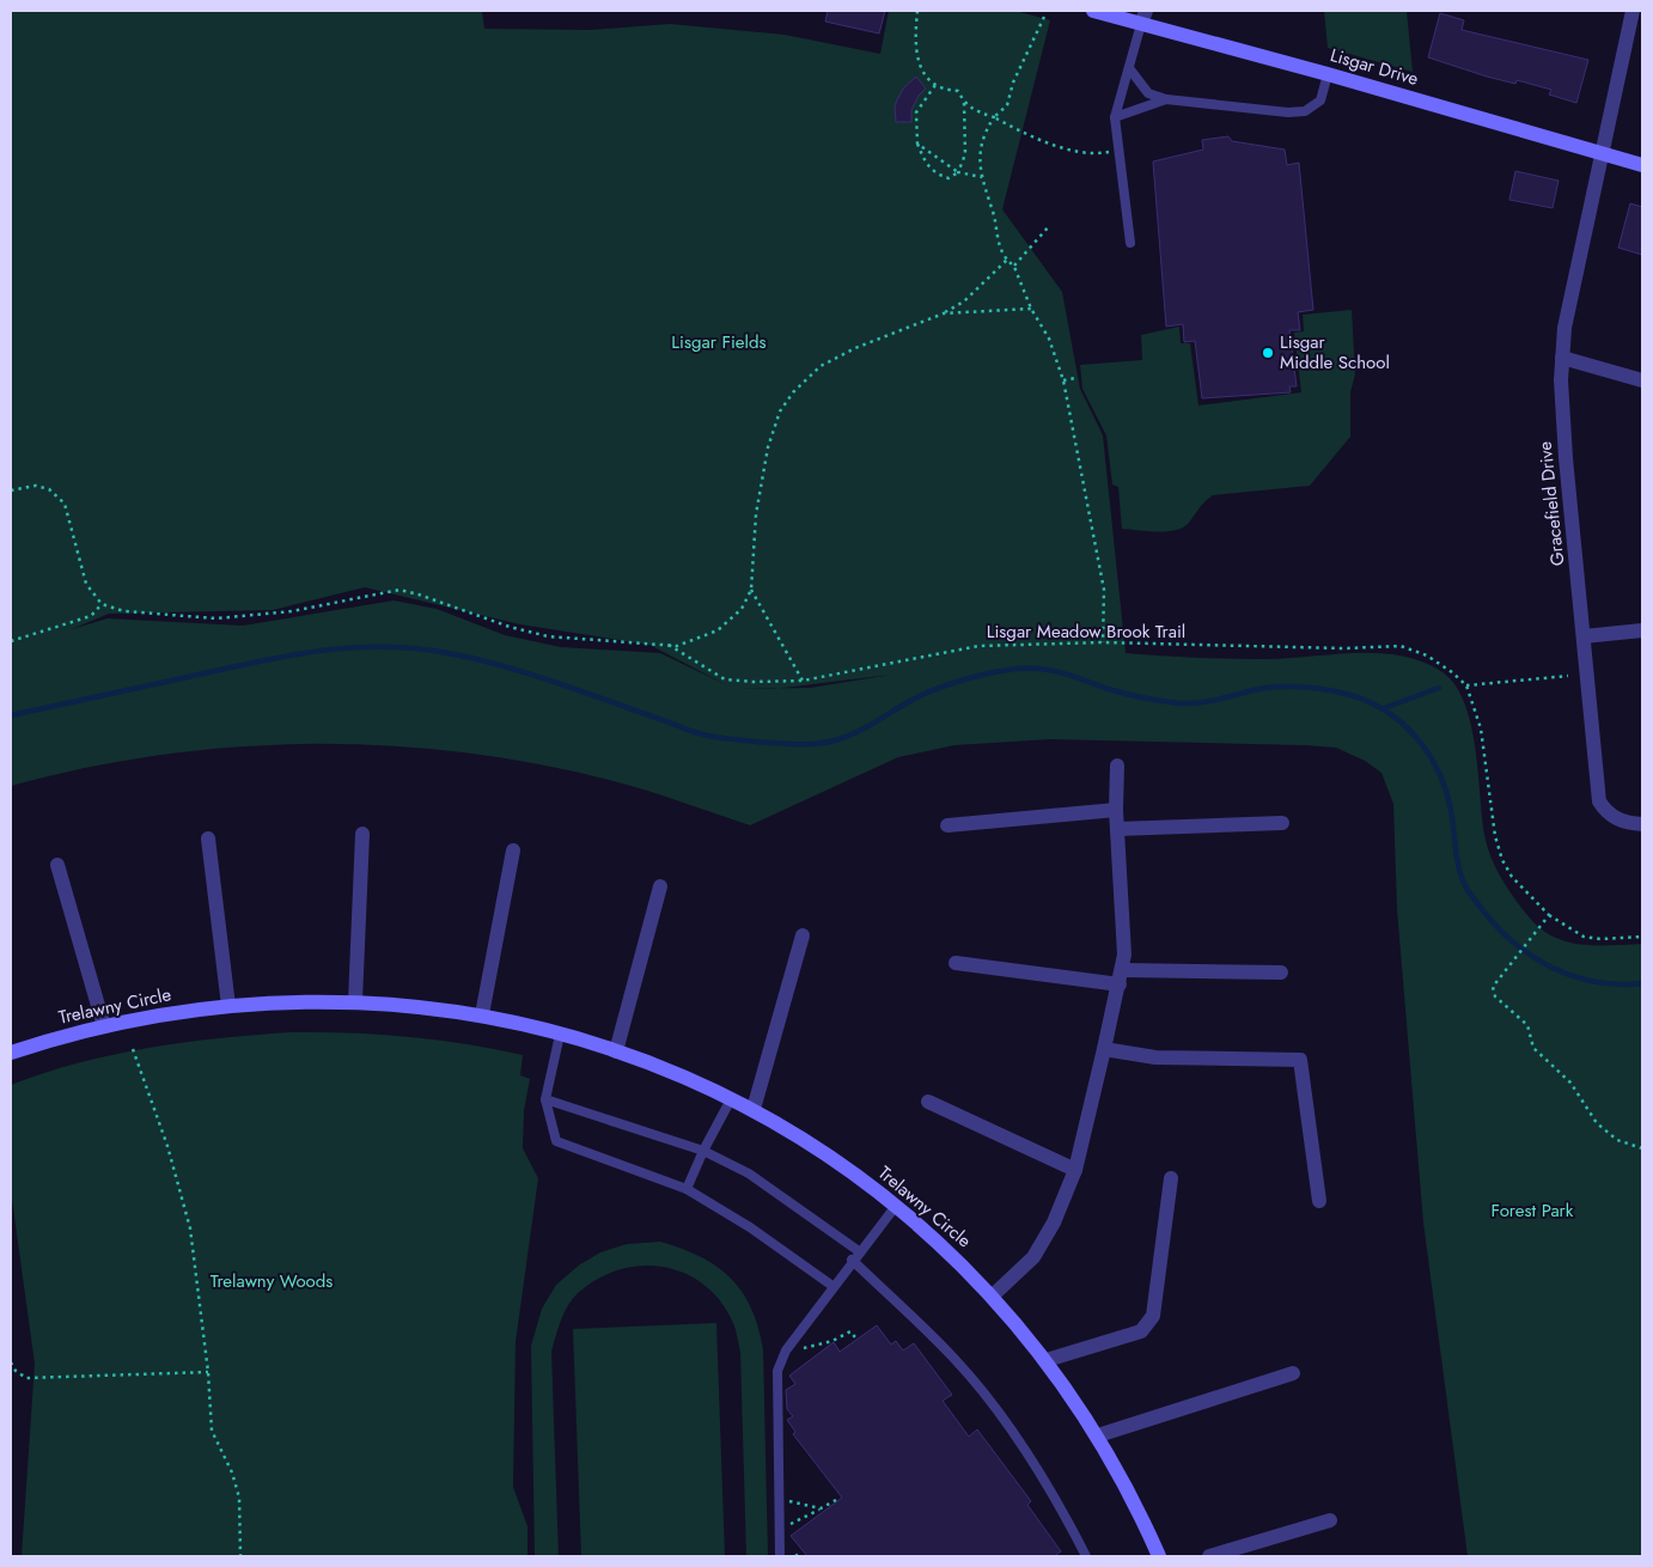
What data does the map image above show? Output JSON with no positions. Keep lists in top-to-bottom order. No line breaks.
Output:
{"streets":{"street":["Lisgar Drive","Gracefield Drive","Trelawny Circle"],"path":["Lisgar Meadow Brook Trail"]},"crossings":[["Lisgar Drive","Gracefield Drive"]],"parks":["Lisgar Fields","Forest Park","Trelawny Woods"],"places":["Lisgar Middle School"]}
